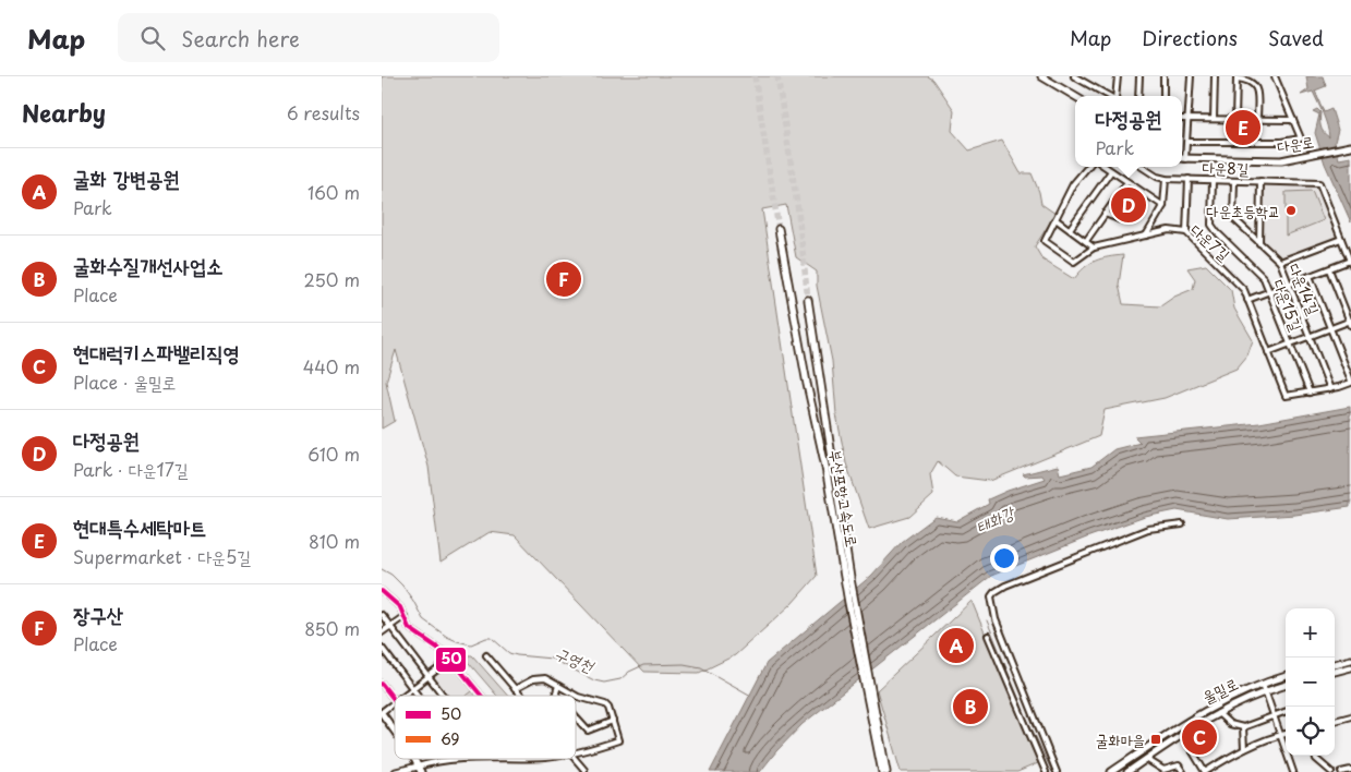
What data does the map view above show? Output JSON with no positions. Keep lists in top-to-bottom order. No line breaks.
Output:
{"streets":{"highway":["부산포항고속도로"],"main road":["다운로","울밀로"],"street":["다운8길","다운7길","다운14길","다운15길"]},"crossings":[["다운8길","다운14길"],["다운8길","다운15길"],["다운7길","다운14길"],["다운7길","다운15길"]],"water":["태화강","구영천"],"places":{"other":["다운초등학교"],"transit":["굴화마을"]},"lines":["transit line 50"],"legend":["50","69"],"page":{"header":"Map","search":"Search here","nav":["Map","Directions","Saved"],"heading":["Nearby","6 results"],"popup":["다정공원","Park"],"pins":["E","D","F","A","B","C"],"list":[{"mark":"A","name":"굴화 강변공원","note":"Park","value":"160 m"},{"mark":"B","name":"굴화수질개선사업소","note":"Place","value":"250 m"},{"mark":"C","name":"현대럭키스파밸리직영","note":"Place · 울밀로","value":"440 m"},{"mark":"D","name":"다정공원","note":"Park · 다운17길","value":"610 m"},{"mark":"E","name":"현대특수세탁마트","note":"Supermarket · 다운5길","value":"810 m"},{"mark":"F","name":"장구산","note":"Place","value":"850 m"}],"map_buttons":["+","−"]}}
